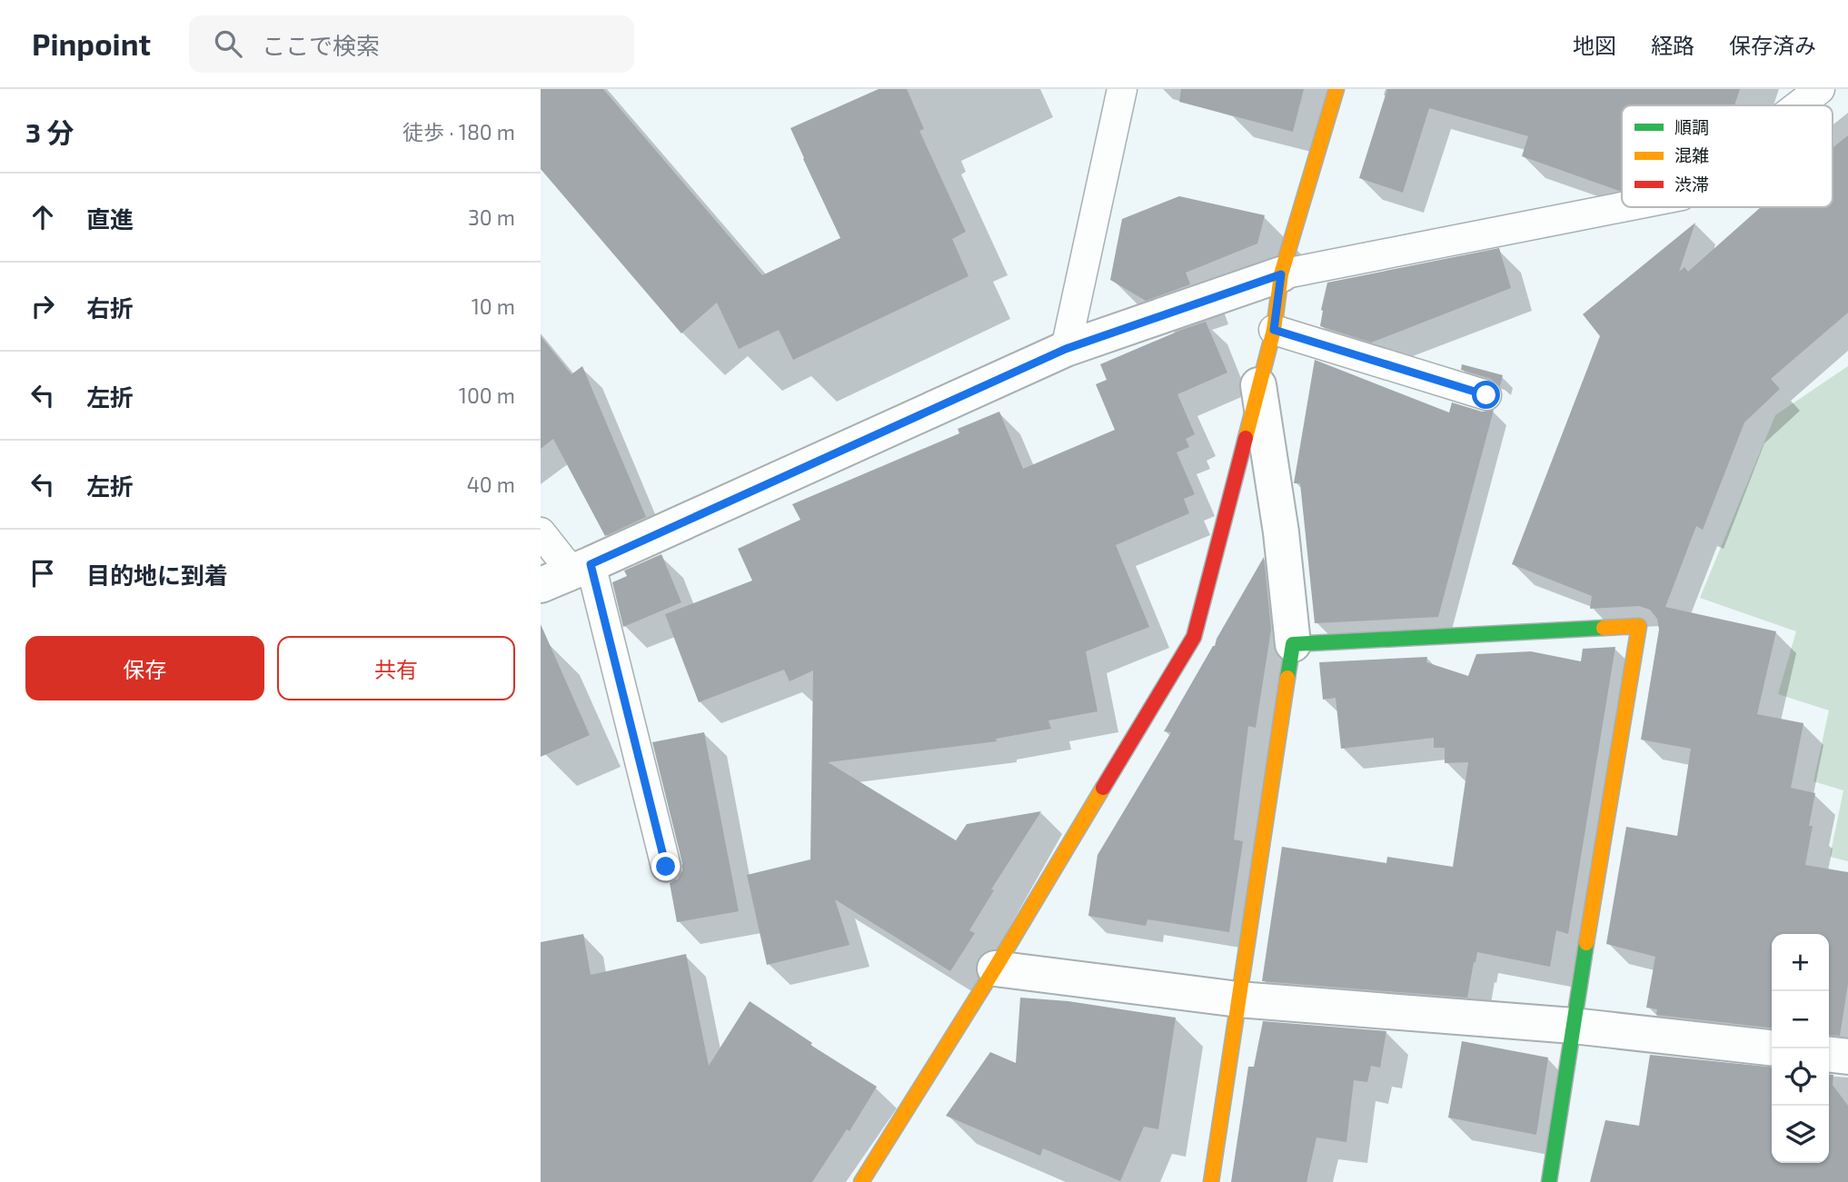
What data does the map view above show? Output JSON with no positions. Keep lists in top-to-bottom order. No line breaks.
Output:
{"legend":["順調","混雑","渋滞"],"page":{"header":"Pinpoint","search":"ここで検索","nav":["地図","経路","保存済み"],"heading":["3 分","徒歩 · 180 m"],"list":[["直進","30 m"],["右折","10 m"],["左折","100 m"],["左折","40 m"],"目的地に到着"],"buttons":["保存","共有"],"map_buttons":["+","−"]}}
